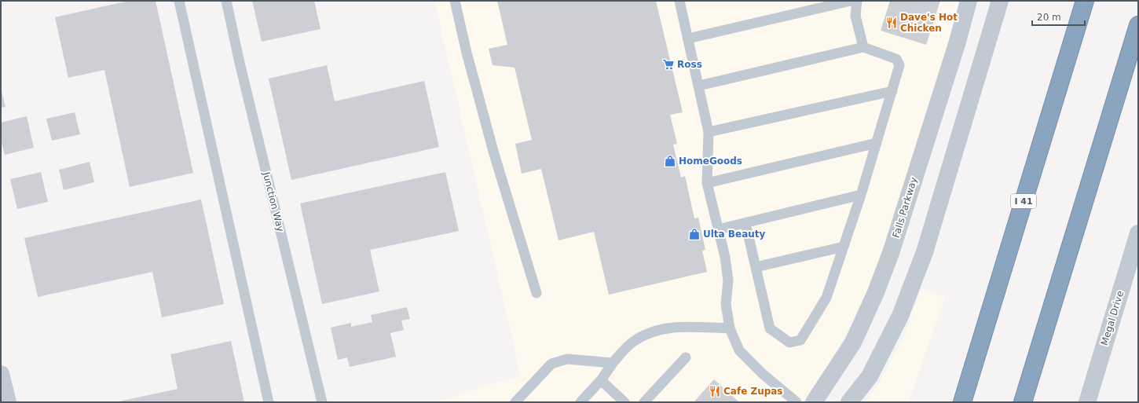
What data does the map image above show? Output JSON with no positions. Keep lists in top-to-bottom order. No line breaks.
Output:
{"streets":{"highway":["I 41"],"street":["Falls Parkway","Megal Drive"],"lane":["Junction Way"]},"places":{"restaurant":["Dave's Hot Chicken","Cafe Zupas"],"supermarket":["Ross"],"shop":["HomeGoods","Ulta Beauty"]},"scale_bar":"20 m"}
